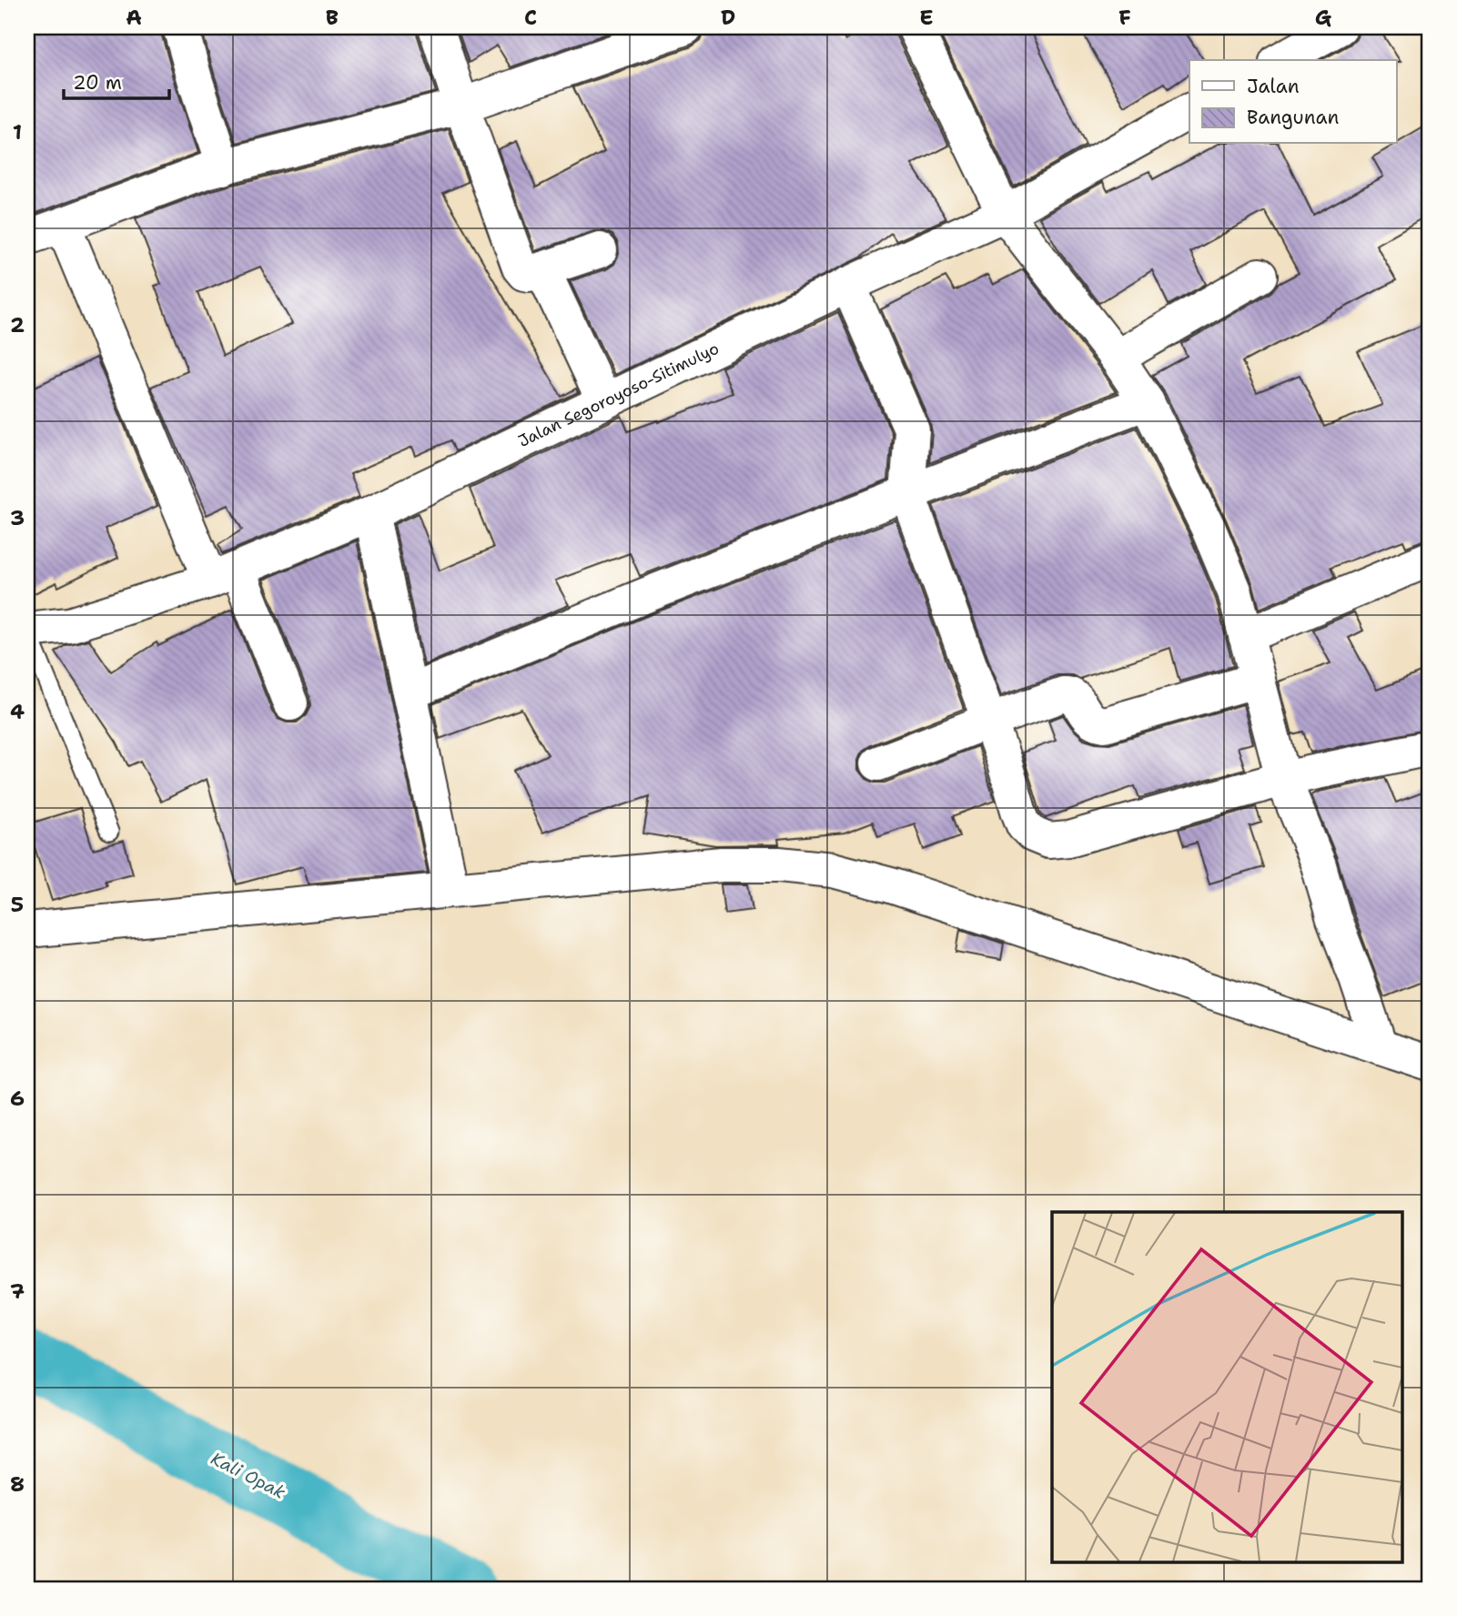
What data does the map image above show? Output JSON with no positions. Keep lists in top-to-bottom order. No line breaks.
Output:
{"streets":{"street":["Jalan Segoroyoso-Sitimulyo"]},"water":["Kali Opak"],"legend":["Jalan","Bangunan"],"scale_bar":"20 m","grid":{"columns":["A","B","C","D","E","F","G"],"rows":["1","2","3","4","5","6","7","8"]}}
